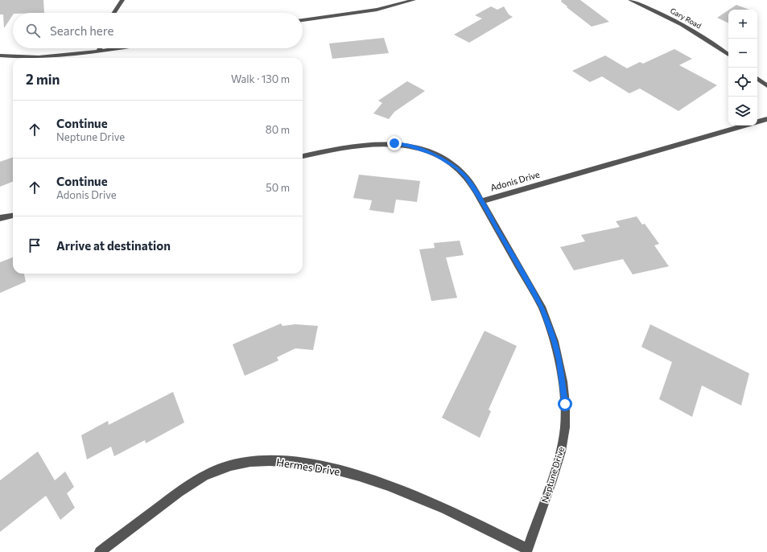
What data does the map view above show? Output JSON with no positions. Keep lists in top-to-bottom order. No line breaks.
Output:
{"streets":{"street":["Gary Road","Adonis Drive","Hermes Drive","Neptune Drive"]},"crossings":[["Adonis Drive","Neptune Drive"],["Hermes Drive","Neptune Drive"]],"page":{"map_buttons":["+","−"],"search":"Search here","heading":["2 min","Walk · 130 m"],"list":[["Continue","Neptune Drive","80 m"],["Continue","Adonis Drive","50 m"],"Arrive at destination"]}}
